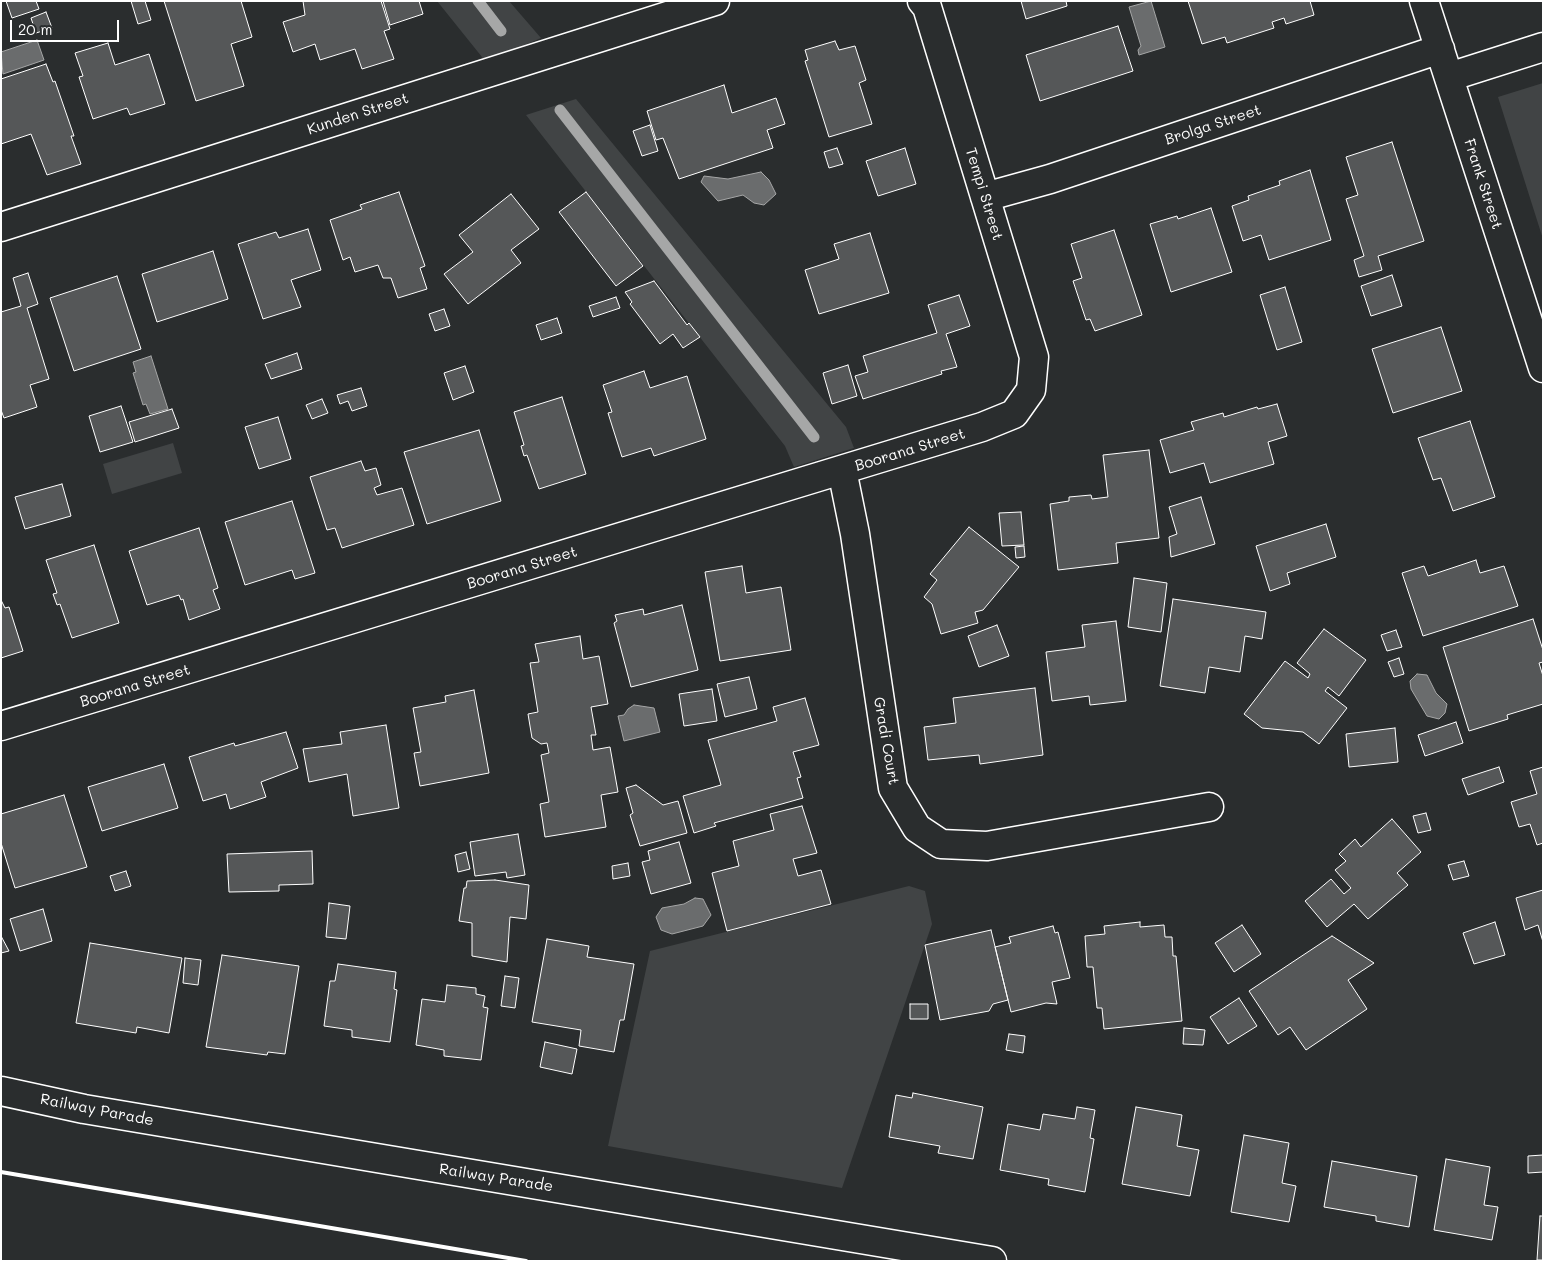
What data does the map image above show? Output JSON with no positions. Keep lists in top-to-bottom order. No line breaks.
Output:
{"streets":{"street":["Kunden Street","Brolga Street","Frank Street","Tempi Street","Boorana Street","Gradi Court","Railway Parade"]},"crossings":[["Brolga Street","Frank Street"],["Brolga Street","Tempi Street"],["Tempi Street","Boorana Street"],["Boorana Street","Gradi Court"]],"scale_bar":"20 m"}
